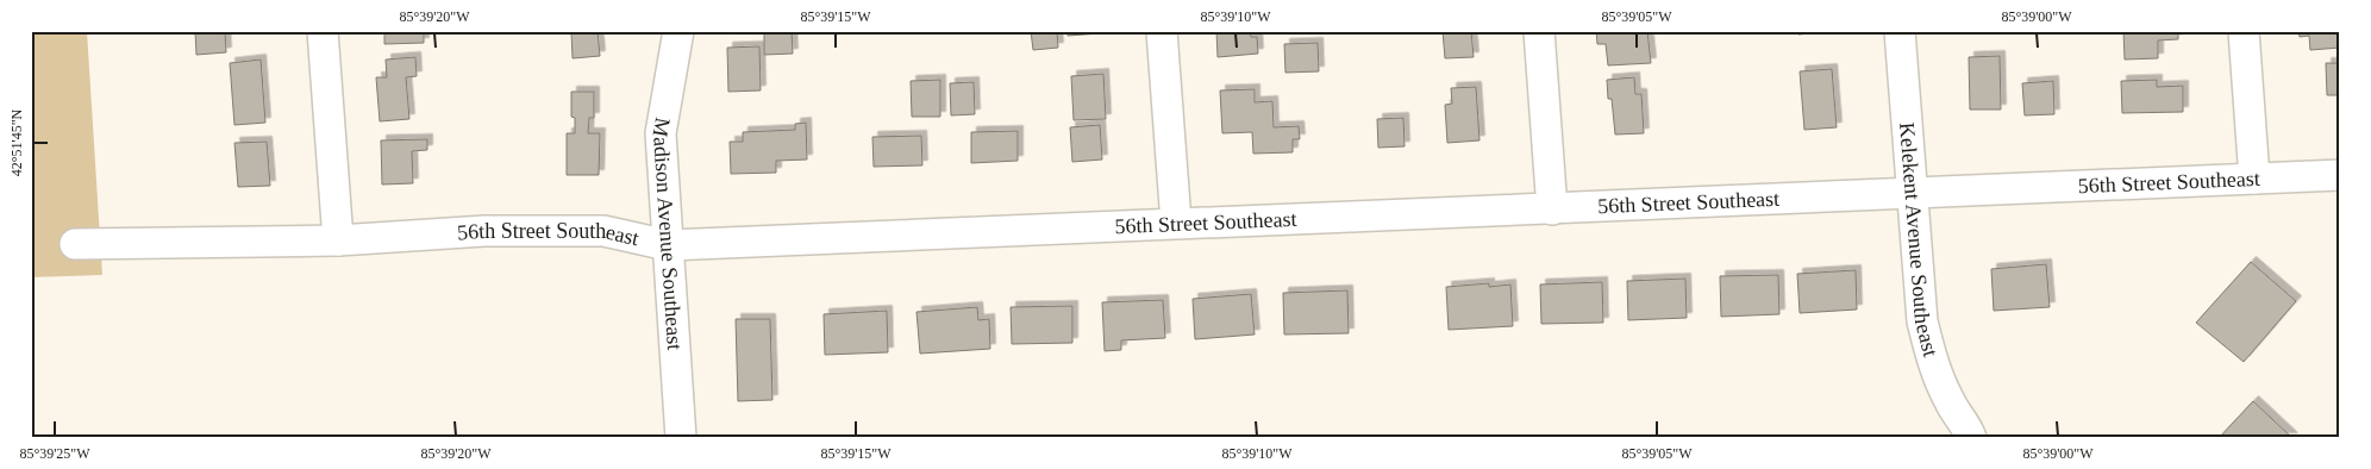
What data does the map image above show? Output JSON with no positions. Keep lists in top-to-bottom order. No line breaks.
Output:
{"streets":{"street":["56th Street Southeast","Madison Avenue Southeast","Kelekent Avenue Southeast"]},"crossings":[["56th Street Southeast","Madison Avenue Southeast"],["56th Street Southeast","Kelekent Avenue Southeast"]],"coordinates":["85°39'20\"W","85°39'15\"W","85°39'10\"W","85°39'05\"W","85°39'00\"W","42°51'45\"N","85°39'25\"W"]}
